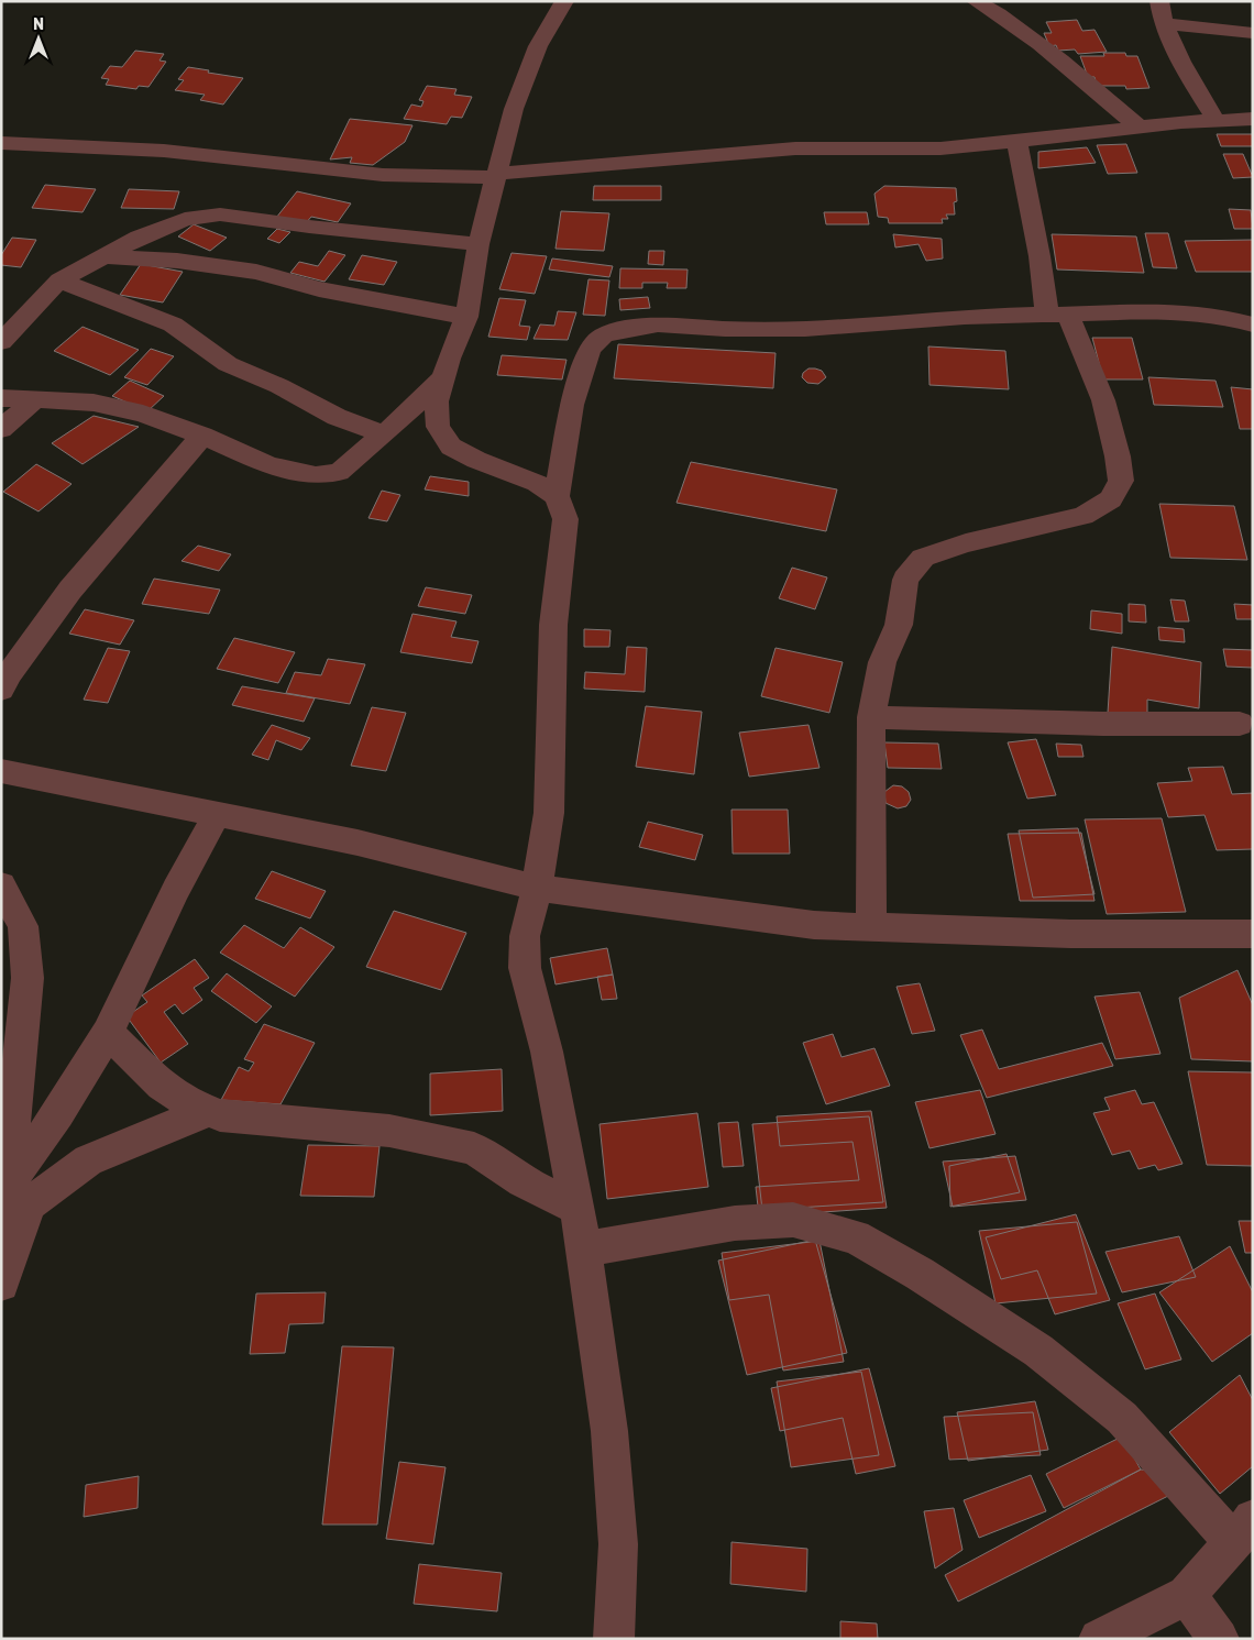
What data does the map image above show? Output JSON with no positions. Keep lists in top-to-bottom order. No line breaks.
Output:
{"north":"top"}
